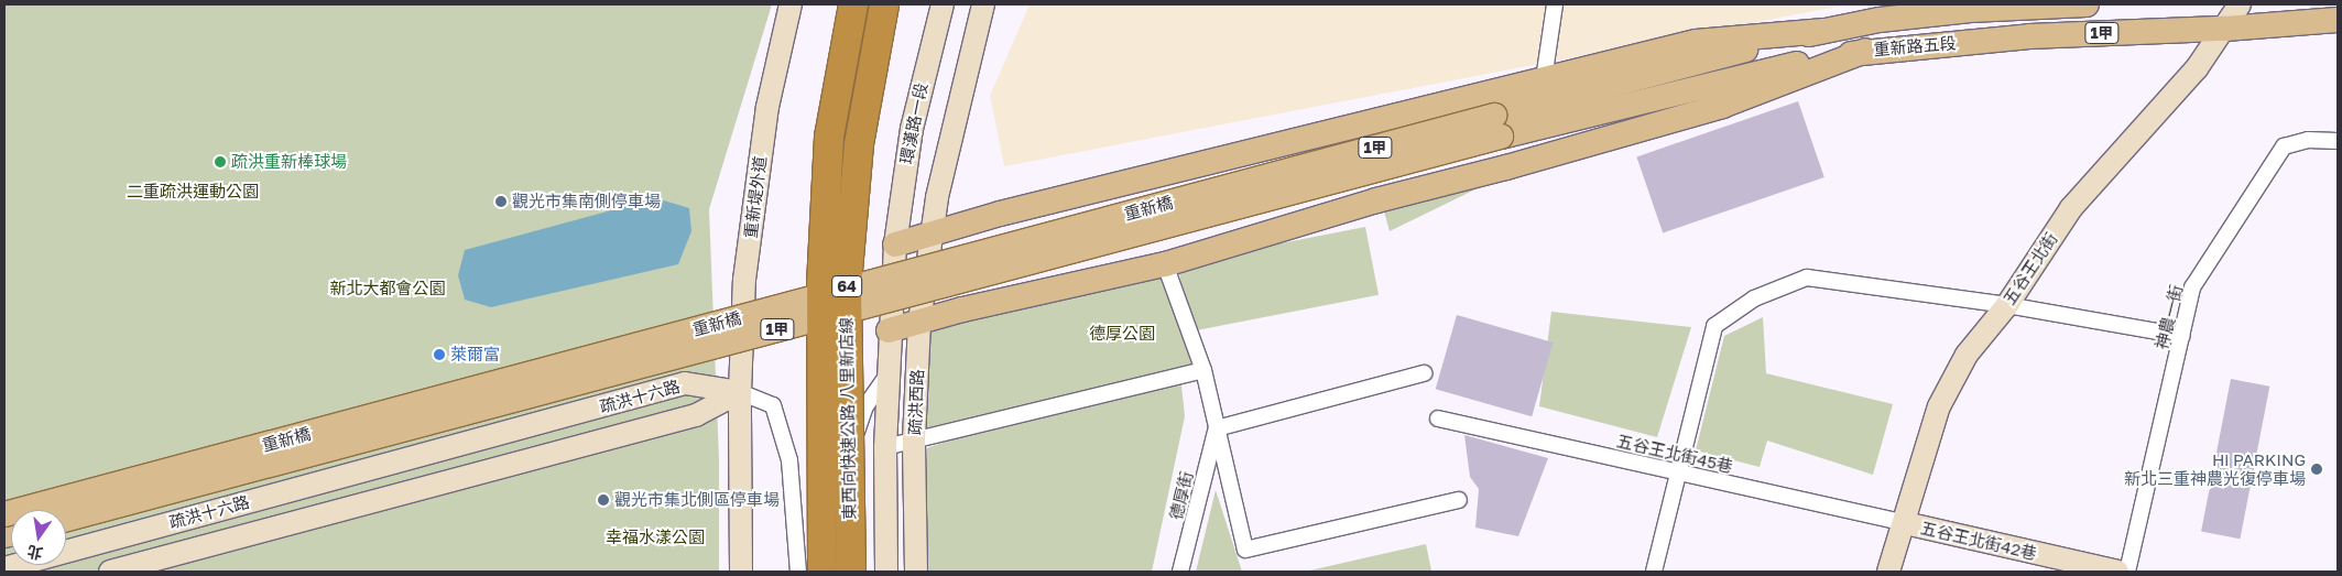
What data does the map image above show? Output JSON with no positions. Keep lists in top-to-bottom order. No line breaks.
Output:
{"streets":{"highway":["64","東西向快速公路 八里新店線"],"main road":["1甲","重新路五段","重新橋"],"street":["環漢路一段","重新堤外道","五谷王北街","神農一街","疏洪十六路","疏洪西路","五谷王北街45巷","德厚街","五谷王北街42巷"]},"crossings":[["重新路五段","重新橋"],["重新路五段","五谷王北街"],["環漢路一段","疏洪西路"],["重新堤外道","疏洪十六路"],["五谷王北街","五谷王北街45巷"],["五谷王北街","五谷王北街42巷"],["五谷王北街45巷","五谷王北街42巷"]],"parks":["二重疏洪運動公園","新北大都會公園","德厚公園","幸福水漾公園"],"places":["疏洪重新棒球場","觀光市集南側停車場","萊爾富","Hi PARKING 新北三重神農光復停車場","觀光市集北側區停車場"],"north":"bottom"}
